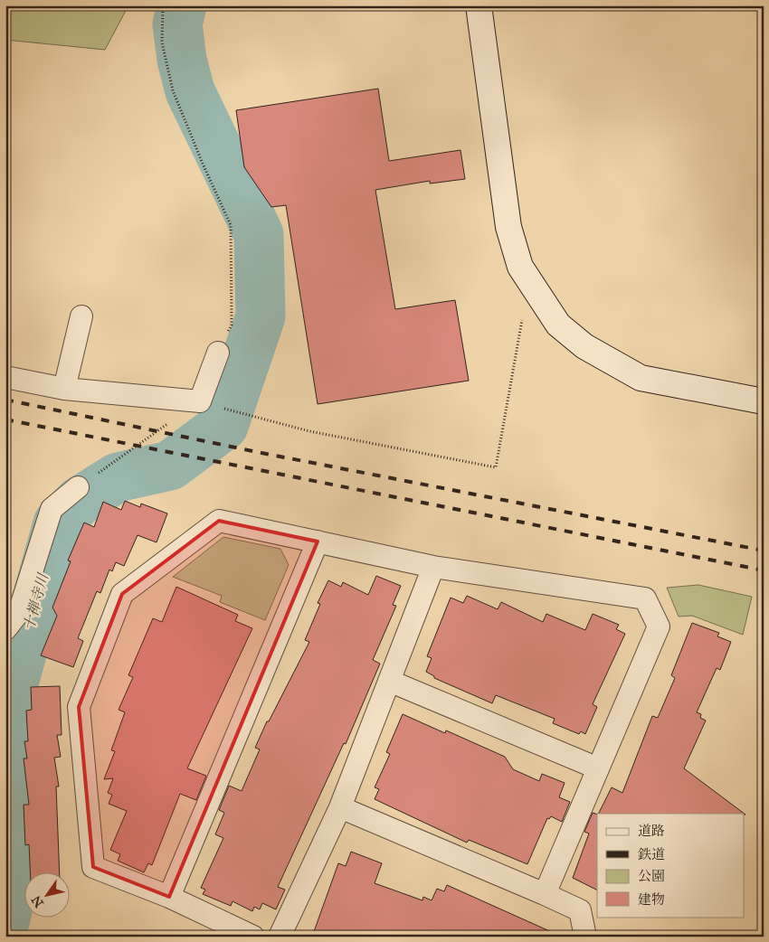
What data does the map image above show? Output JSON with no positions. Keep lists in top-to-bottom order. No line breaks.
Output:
{"water":["十禅寺川"],"legend":["道路","鉄道","公園","建物"],"north":"bottom left"}
